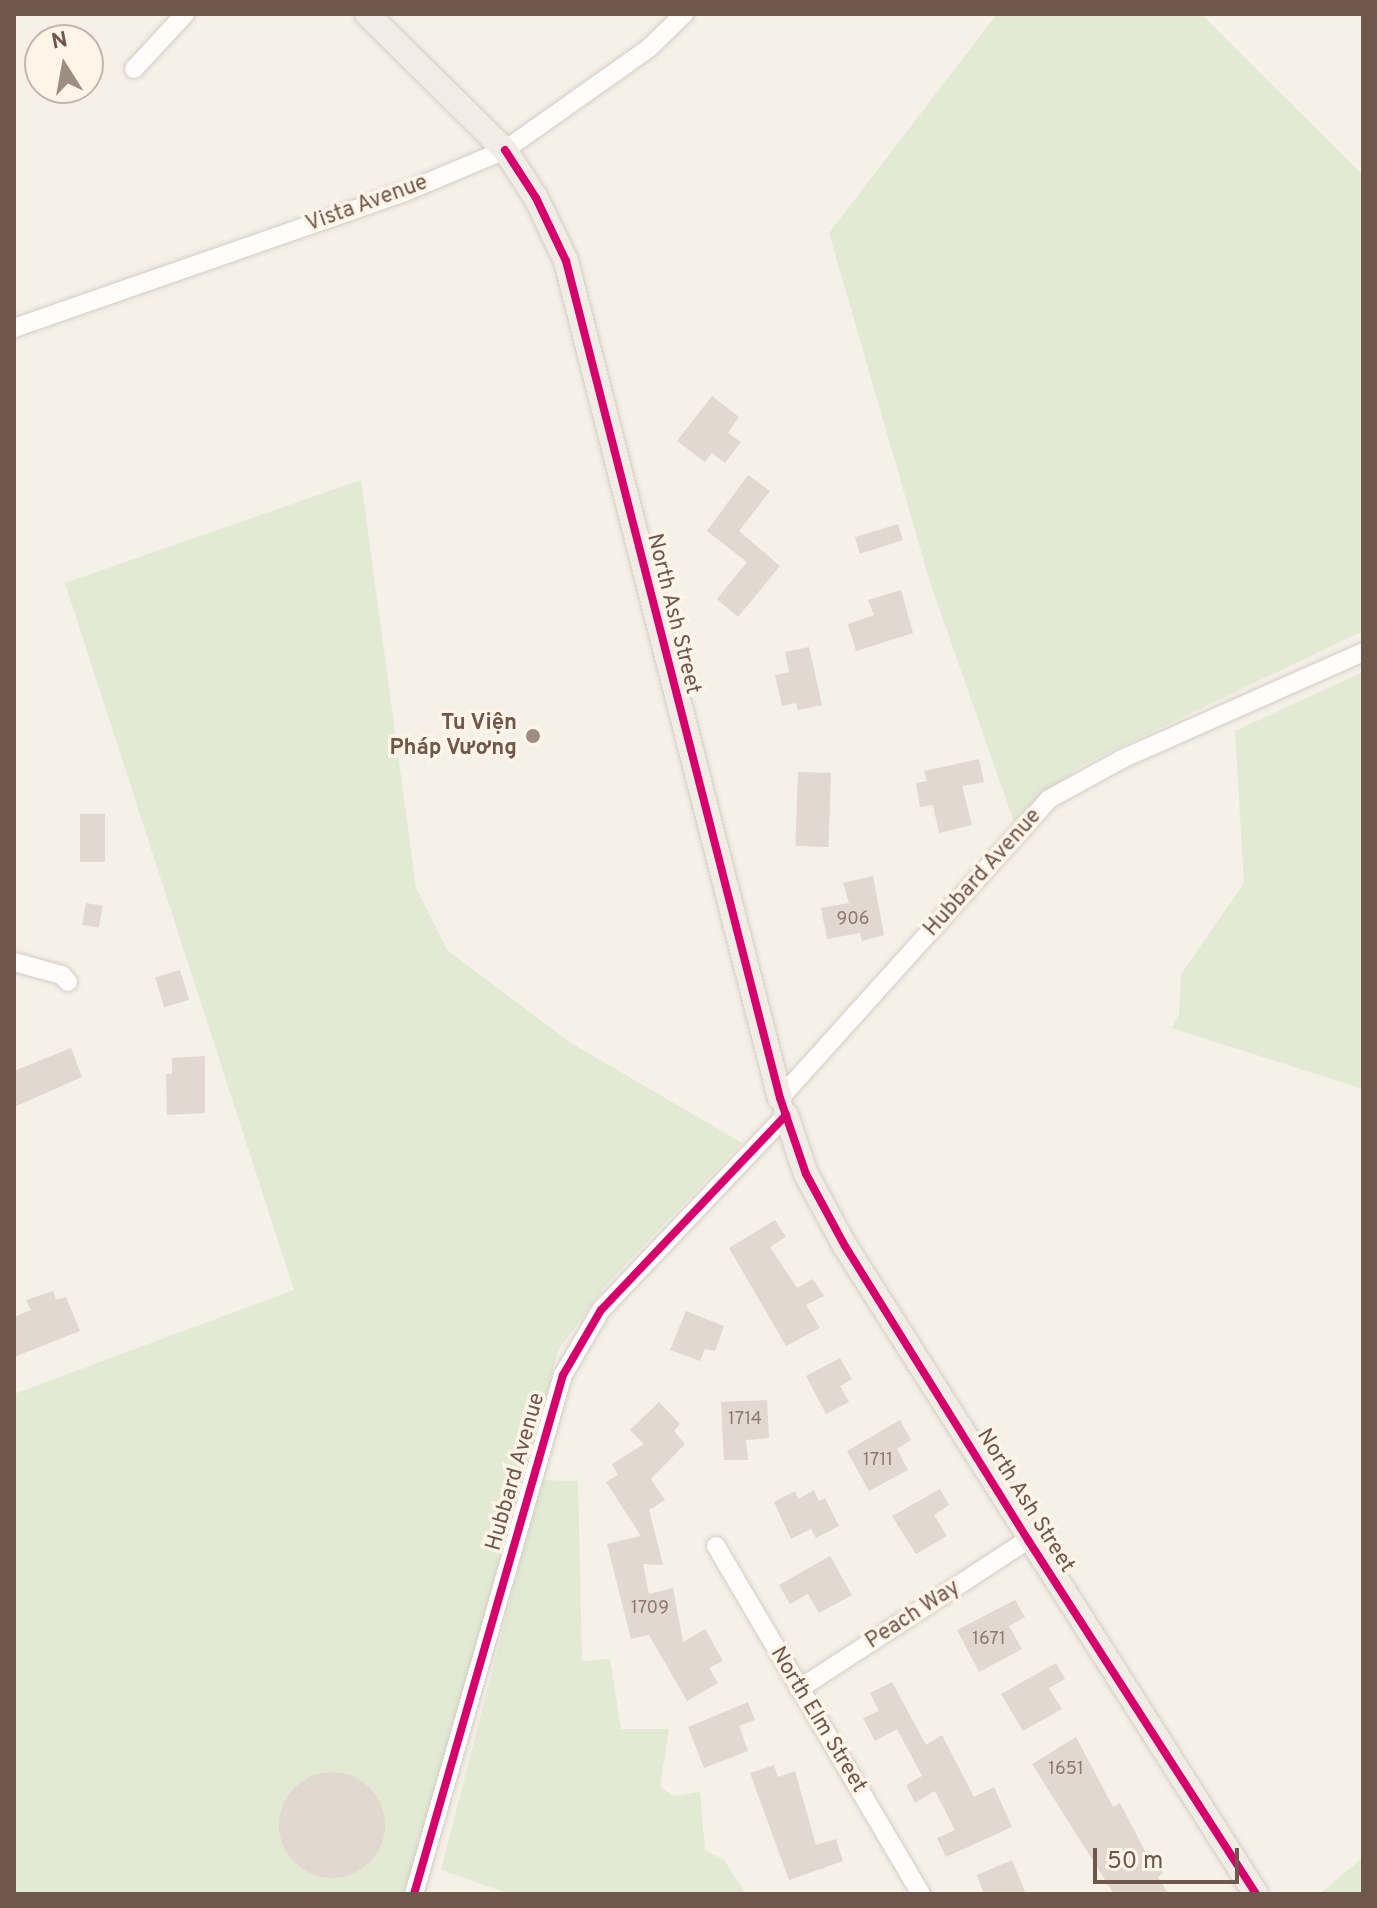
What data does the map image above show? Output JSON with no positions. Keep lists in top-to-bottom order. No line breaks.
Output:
{"streets":{"main road":["North Ash Street"],"street":["Vista Avenue","Hubbard Avenue","Peach Way","North Elm Street"]},"crossings":[["Vista Avenue","North Ash Street"],["North Ash Street","Hubbard Avenue"],["North Ash Street","Peach Way"],["Peach Way","North Elm Street"]],"places":["Tu Viện Pháp Vương"],"house_numbers":["906","1714","1711","1709","1671","1651"],"scale_bar":"50 m","north":"top"}
